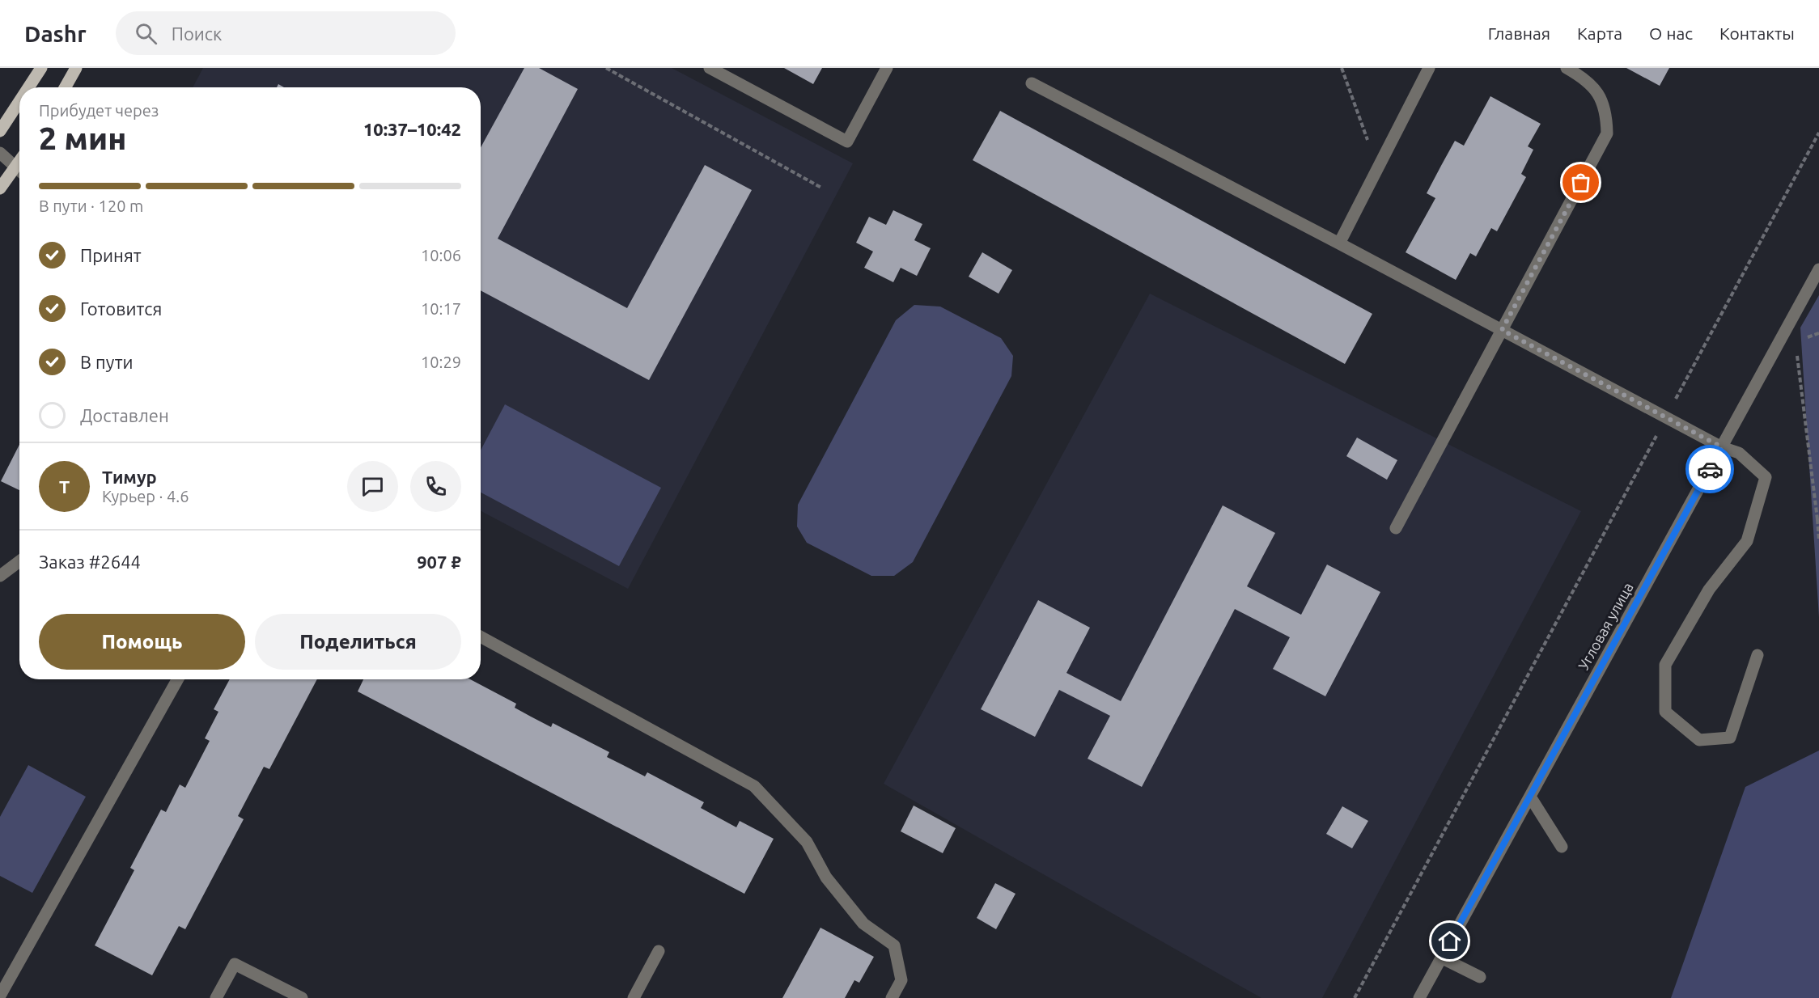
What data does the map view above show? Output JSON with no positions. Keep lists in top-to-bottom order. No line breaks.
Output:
{"streets":{"street":["Угловая улица"]},"page":{"header":"Dashr","search":"Поиск","nav":["Главная","Карта","О нас","Контакты"],"heading":["2 мин","Прибудет через","10:37–10:42"],"panel":["Тимур","Курьер · 4.6","Заказ #2644","907 ₽"],"bar":"В пути · 120 m","list":[["Принят","10:06"],["Готовится","10:17"],["В пути","10:29"],"Доставлен"],"round":"Т","buttons":["Помощь","Поделиться"]}}
